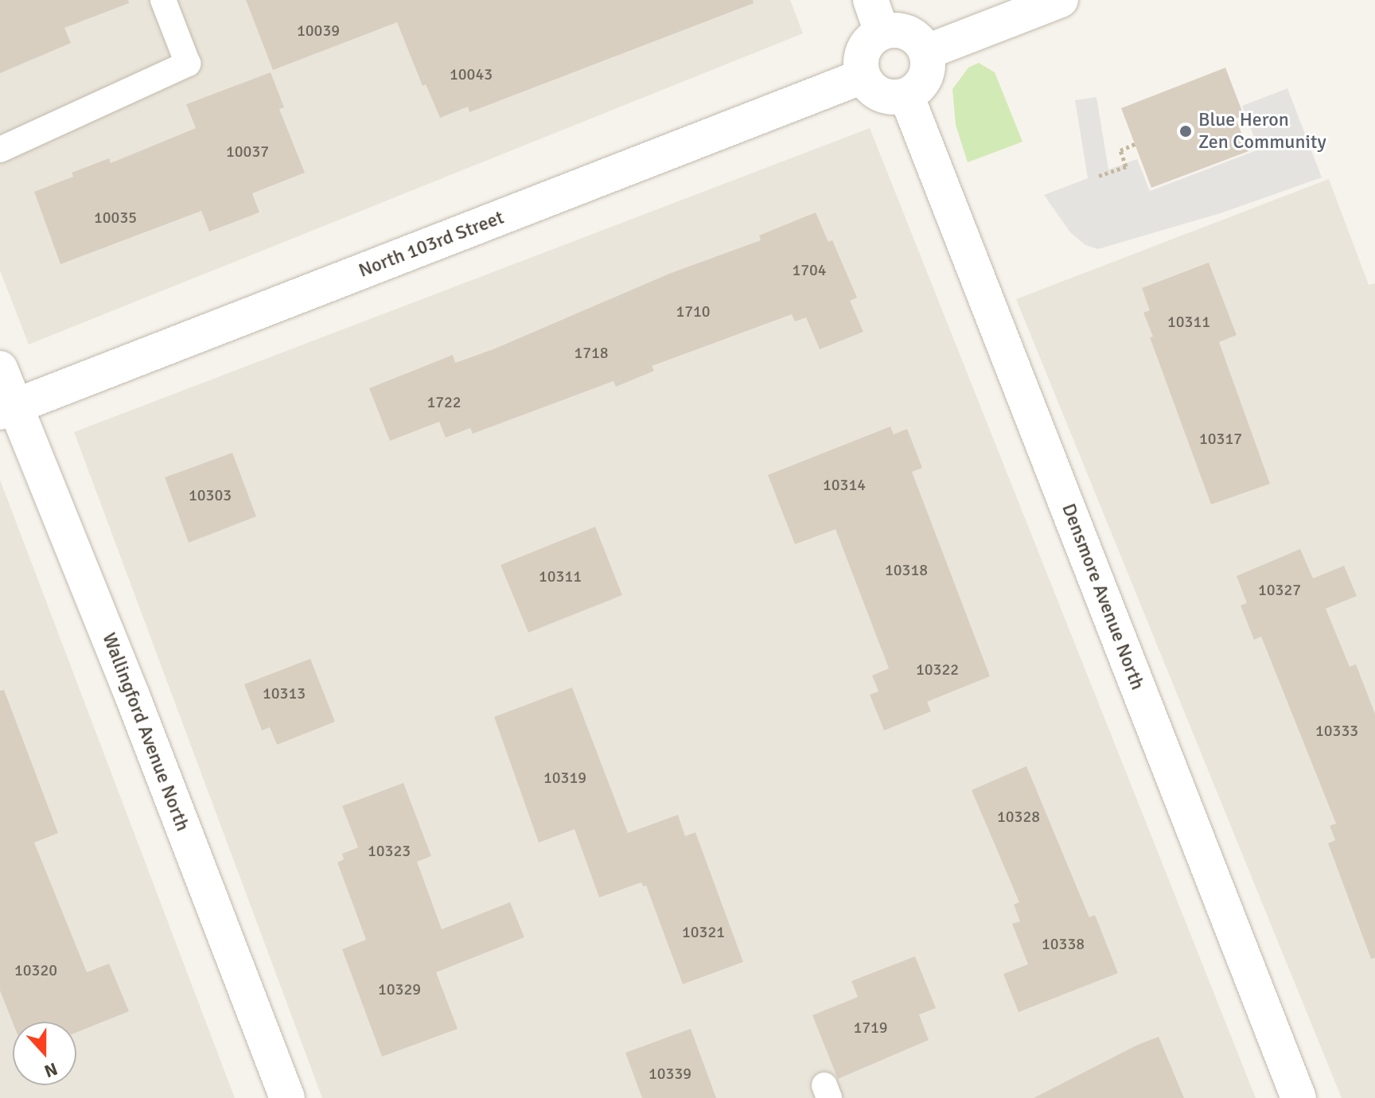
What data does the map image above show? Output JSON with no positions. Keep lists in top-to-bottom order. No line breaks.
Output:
{"streets":{"street":["North 103rd Street","Densmore Avenue North","Wallingford Avenue North"]},"crossings":[["North 103rd Street","Densmore Avenue North"],["North 103rd Street","Wallingford Avenue North"]],"places":["Blue Heron Zen Community"],"house_numbers":["10039","10043","10037","10035","1704","1710","10311","1718","1722","10317","10314","10303","10318","10311","10327","10322","10313","10333","10319","10328","10323","10321","10338","10320","10329","1719","10339"],"north":"bottom"}
